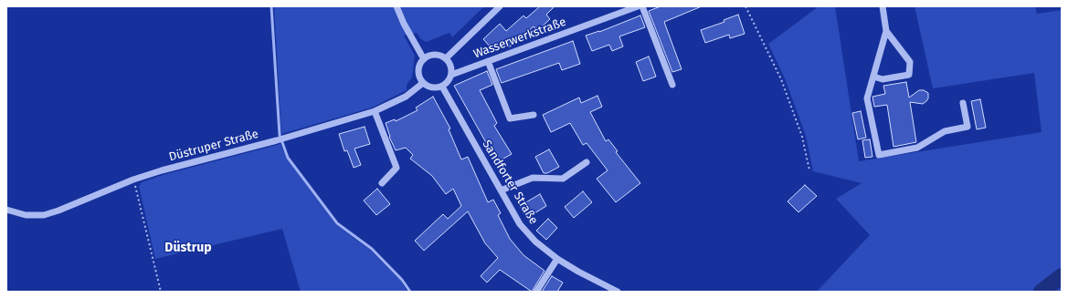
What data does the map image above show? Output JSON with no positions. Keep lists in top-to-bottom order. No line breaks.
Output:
{"streets":{"street":["Wasserwerkstraße","Düstruper Straße","Sandforter Straße"]},"crossings":[["Wasserwerkstraße","Düstruper Straße"],["Wasserwerkstraße","Sandforter Straße"],["Düstruper Straße","Sandforter Straße"]],"districts":["Düstrup"]}
